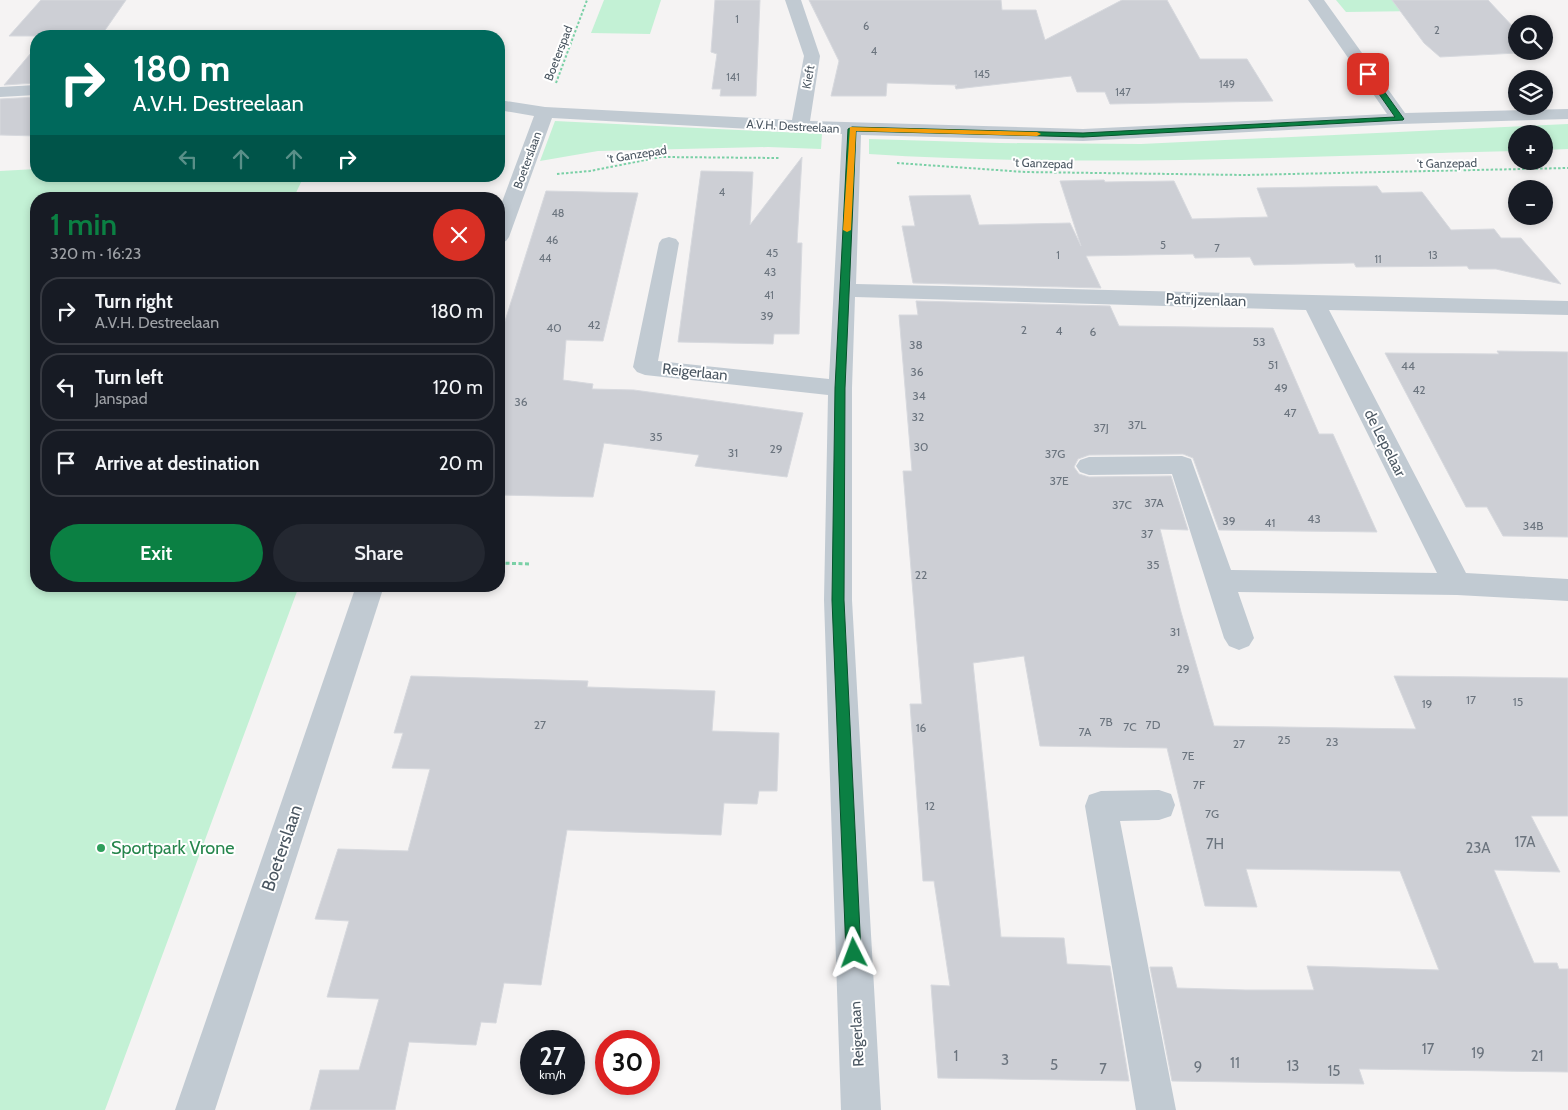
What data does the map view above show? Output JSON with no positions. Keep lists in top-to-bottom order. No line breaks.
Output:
{"streets":{"street":["Kieft","A.V.H. Destreelaan","Boeterslaan","Patrijzenlaan","Reigerlaan","de Lepelaar"],"path":["Boeterspad","'t Ganzepad"]},"crossings":[["Boeterspad","A.V.H. Destreelaan"],["Boeterspad","Boeterslaan"],["Kieft","A.V.H. Destreelaan"],["A.V.H. Destreelaan","Boeterslaan"],["A.V.H. Destreelaan","Reigerlaan"],["'t Ganzepad","Boeterslaan"],["'t Ganzepad","Reigerlaan"],["Patrijzenlaan","Reigerlaan"],["Patrijzenlaan","de Lepelaar"]],"places":["Sportpark Vrone"],"house_numbers":["1","6","2","4","145","141","149","147","4","48","46","5","7","45","1","13","44","11","43","41","39","42","40","2","4","6","53","38","51","44","36","49","42","34","36","47","32","37L","37J","35","30","29","31","37G","37E","37A","37C","43","39","41","34B","37","35","22","31","29","17","15","19","7B","27","7D","7C","16","7A","25","23","27","7E","7F","12","7G","17A","7H","23A","17","19","1","21","3","11","5","13","9","7","15"],"page":{"map_buttons":["+","−"],"turn":["180 m","A.V.H. Destreelaan"],"heading":["1 min","320 m · 16:23"],"list":[{"name":"Turn right","note":"A.V.H. Destreelaan","value":"180 m"},{"name":"Turn left","note":"Janspad","value":"120 m"},{"name":"Arrive at destination","value":"20 m"}],"buttons":["Exit","Share"],"speed":"27 km/h","limit":"30"}}
